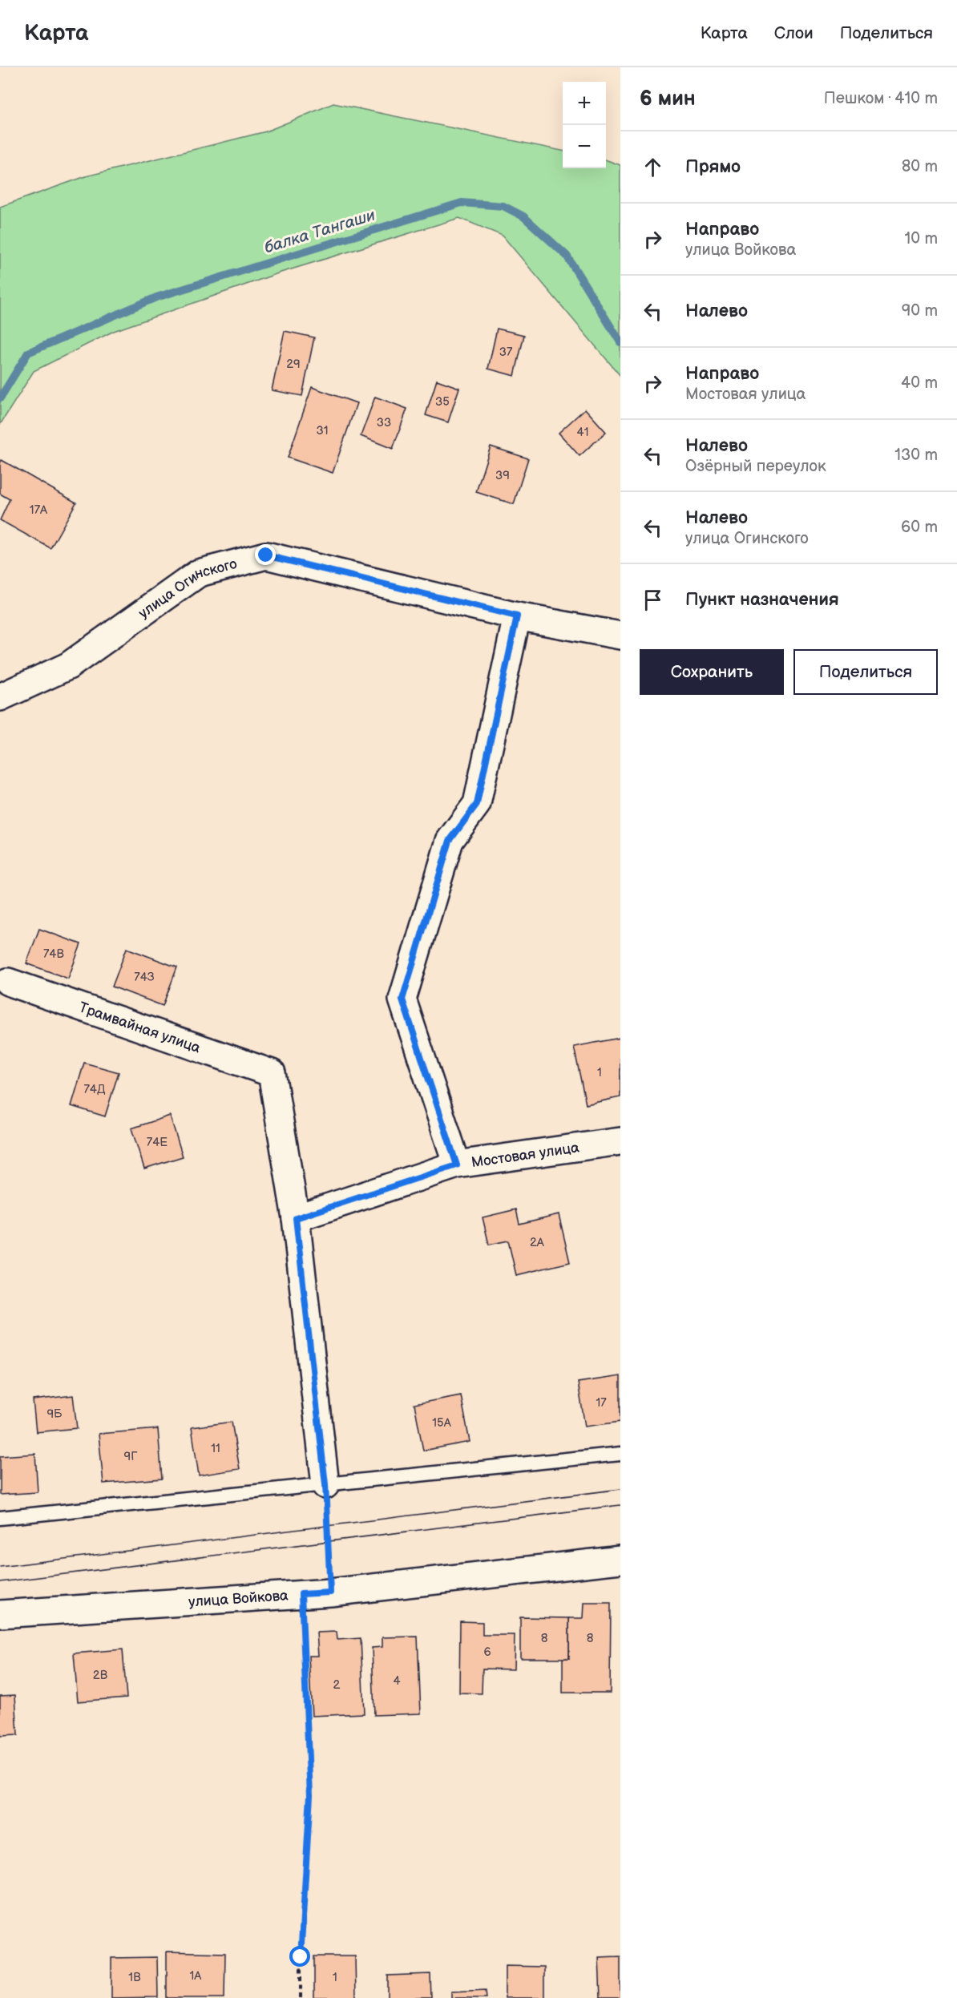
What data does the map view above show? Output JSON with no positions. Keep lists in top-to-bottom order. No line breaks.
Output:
{"streets":{"street":["улица Огинского","Трамвайная улица","Мостовая улица","улица Войкова"]},"crossings":[["Трамвайная улица","Мостовая улица"]],"water":["балка Тангаши"],"house_numbers":["37","29","35","33","31","41","39","17А","74В","74З","1","74Д","74Е","2А","17","9Б","15А","11","9Г","8","8","6","2В","4","2","1А","1В","1"],"page":{"header":"Карта","nav":["Карта","Слои","Поделиться"],"heading":["6 мин","Пешком · 410 m"],"map_buttons":["+","−"],"list":[["Прямо","80 m"],["Направо","улица Войкова","10 m"],["Налево","90 m"],["Направо","Мостовая улица","40 m"],["Налево","Озёрный переулок","130 m"],["Налево","улица Огинского","60 m"],"Пункт назначения"],"buttons":["Сохранить","Поделиться"]}}
